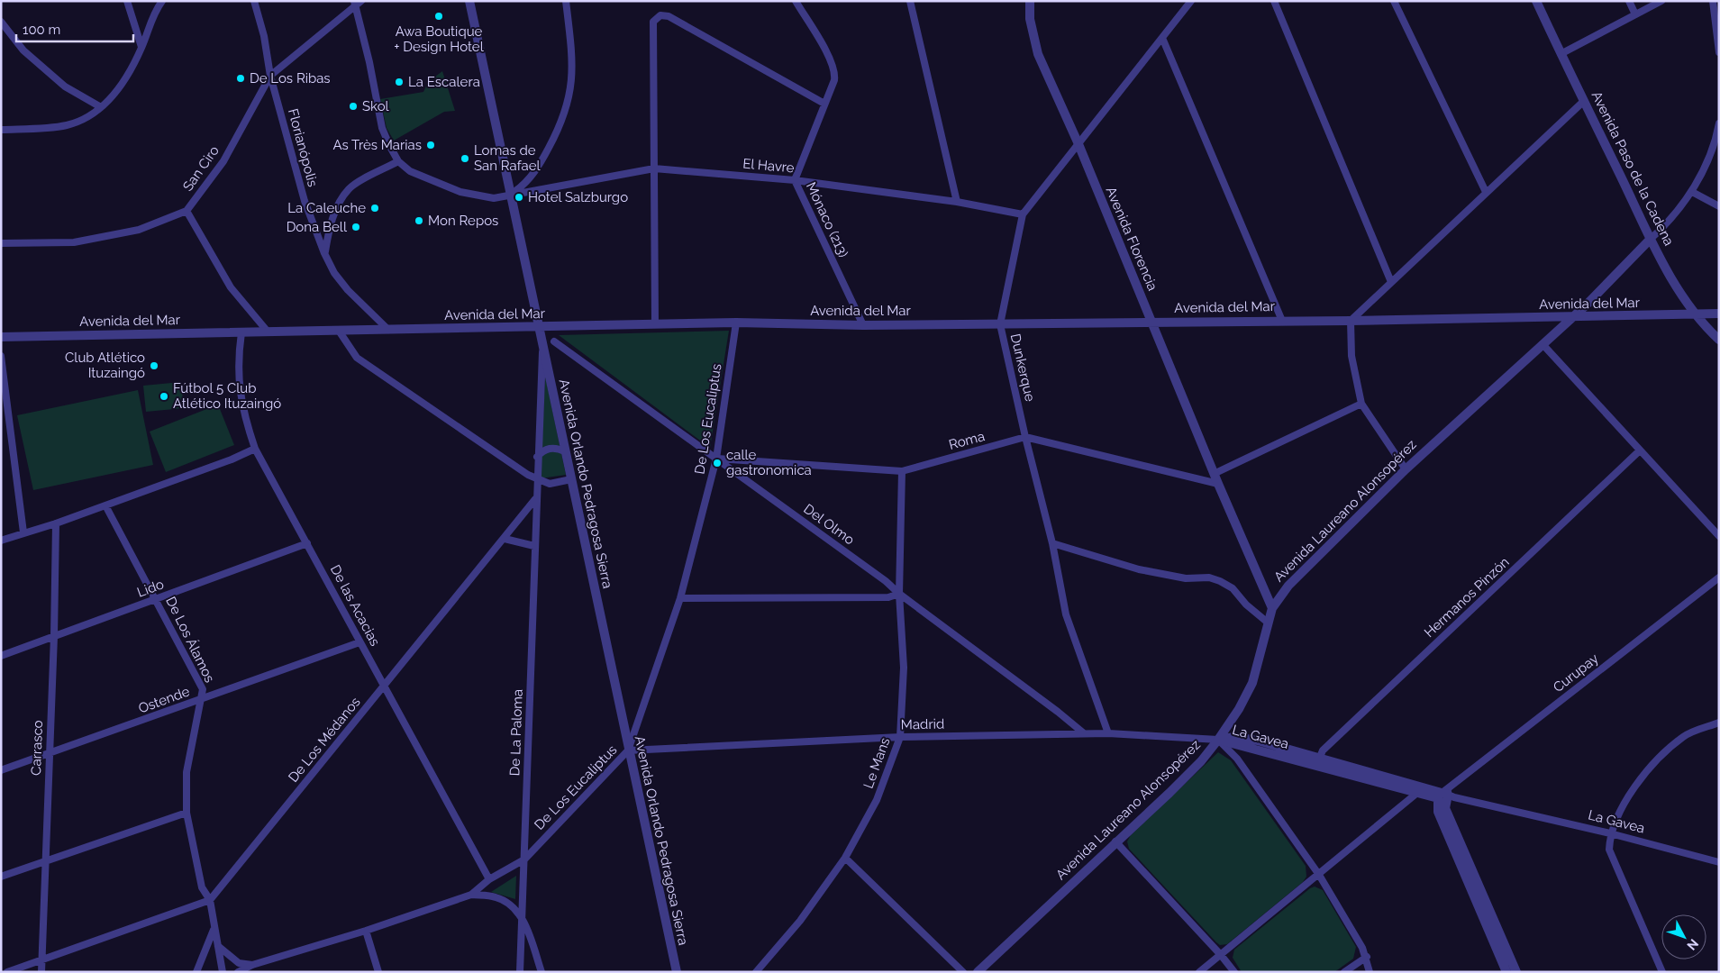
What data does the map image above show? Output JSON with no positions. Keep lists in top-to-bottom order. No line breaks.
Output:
{"streets":{"street":["Florianópolis","El Havre","San Ciro","Avenida Paso de la Cadena","Mónaco (213)","Avenida Florencia","Avenida del Mar","Dunkerque","De Los Eucaliptus","Roma","Avenida Orlando Pedragosa Sierra","Avenida Laureano Alonsopérez","Del Olmo","Lido","Hermanos Pinzón","De las Acacias","De Los Álamos","Curupay","Ostende","Madrid","De La Paloma","La Gavea","De Los Médanos","Carrasco","Le Mans"]},"crossings":[["Florianópolis","San Ciro"],["Florianópolis","Avenida del Mar"],["El Havre","Mónaco (213)"],["El Havre","Dunkerque"],["El Havre","Avenida Orlando Pedragosa Sierra"],["Avenida Paso de la Cadena","Avenida del Mar"],["Avenida Paso de la Cadena","Avenida Laureano Alonsopérez"],["Mónaco (213)","Avenida del Mar"],["Avenida Florencia","Avenida del Mar"],["Avenida Florencia","Dunkerque"],["Avenida Florencia","Roma"],["Avenida Florencia","Avenida Laureano Alonsopérez"],["Avenida del Mar","Dunkerque"],["Avenida del Mar","De Los Eucaliptus"],["Avenida del Mar","Avenida Orlando Pedragosa Sierra"],["Avenida del Mar","Avenida Laureano Alonsopérez"],["Avenida del Mar","De las Acacias"],["Dunkerque","Roma"],["Dunkerque","Madrid"],["De Los Eucaliptus","Roma"],["De Los Eucaliptus","Avenida Orlando Pedragosa Sierra"],["De Los Eucaliptus","Del Olmo"],["De Los Eucaliptus","De las Acacias"],["De Los Eucaliptus","Madrid"],["De Los Eucaliptus","De La Paloma"],["Roma","Del Olmo"],["Roma","Le Mans"],["Avenida Orlando Pedragosa Sierra","Madrid"],["Avenida Orlando Pedragosa Sierra","De La Paloma"],["Avenida Laureano Alonsopérez","Madrid"],["Avenida Laureano Alonsopérez","La Gavea"],["Del Olmo","Madrid"],["Del Olmo","Le Mans"],["Lido","De las Acacias"],["Lido","De Los Álamos"],["Lido","Carrasco"],["Hermanos Pinzón","La Gavea"],["De las Acacias","Ostende"],["De las Acacias","De Los Médanos"],["De Los Álamos","Ostende"],["De Los Álamos","De Los Médanos"],["Curupay","La Gavea"],["Ostende","Carrasco"],["Madrid","La Gavea"],["Madrid","Le Mans"],["De La Paloma","De Los Médanos"]],"places":["Awa Boutique + Design Hotel","De Los Ribas","La Escalera","Skol","As Très Marias","Lomas de San Rafael","Hotel Salzburgo","La Caleuche","Mon Repos","Dona Bell","Club Atlético Ituzaingó","Fútbol 5 Club Atlético Ituzaingó","calle gastronomica"],"scale_bar":"100 m","north":"bottom right"}
